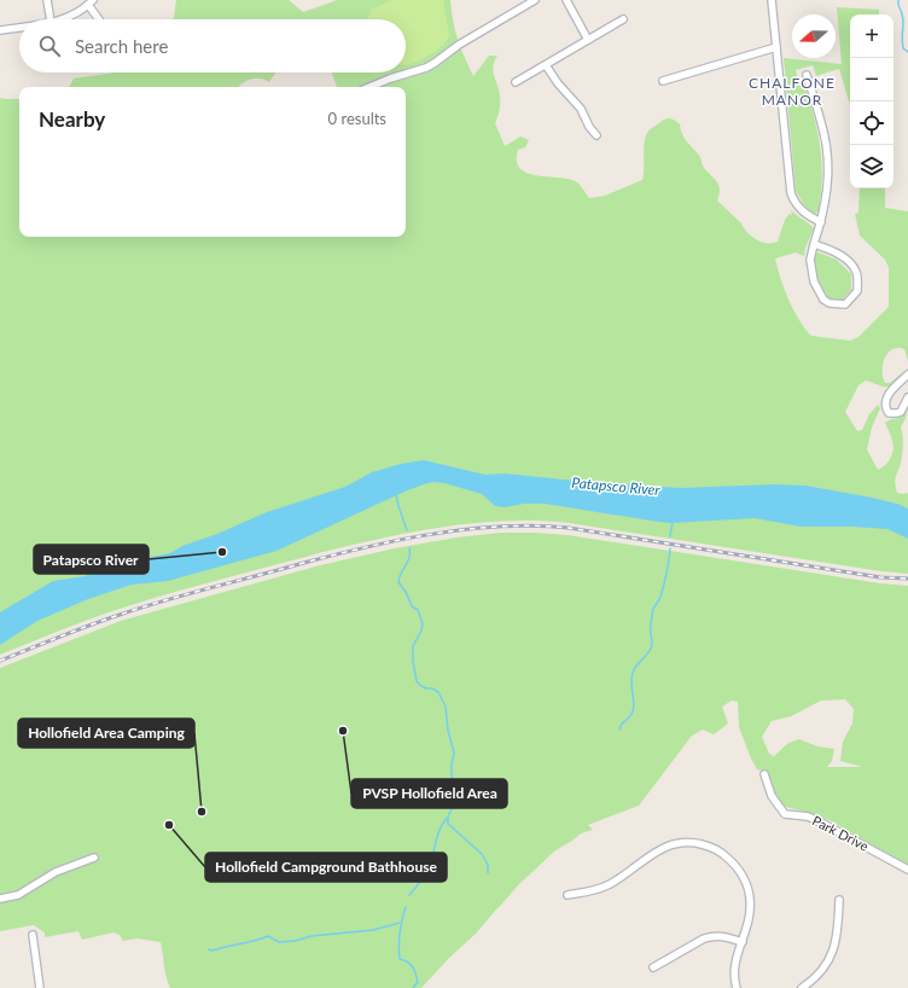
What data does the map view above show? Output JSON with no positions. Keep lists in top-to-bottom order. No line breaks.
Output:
{"streets":{"street":["Park Drive"]},"districts":["CHALFONE MANOR"],"water":["Patapsco River"],"places":["Patapsco River","PVSP Hollofield Area","Hollofield Area Camping","Hollofield Campground Bathhouse"],"north":"left","page":{"map_buttons":["+","−"],"search":"Search here","heading":["Nearby","0 results"]}}
